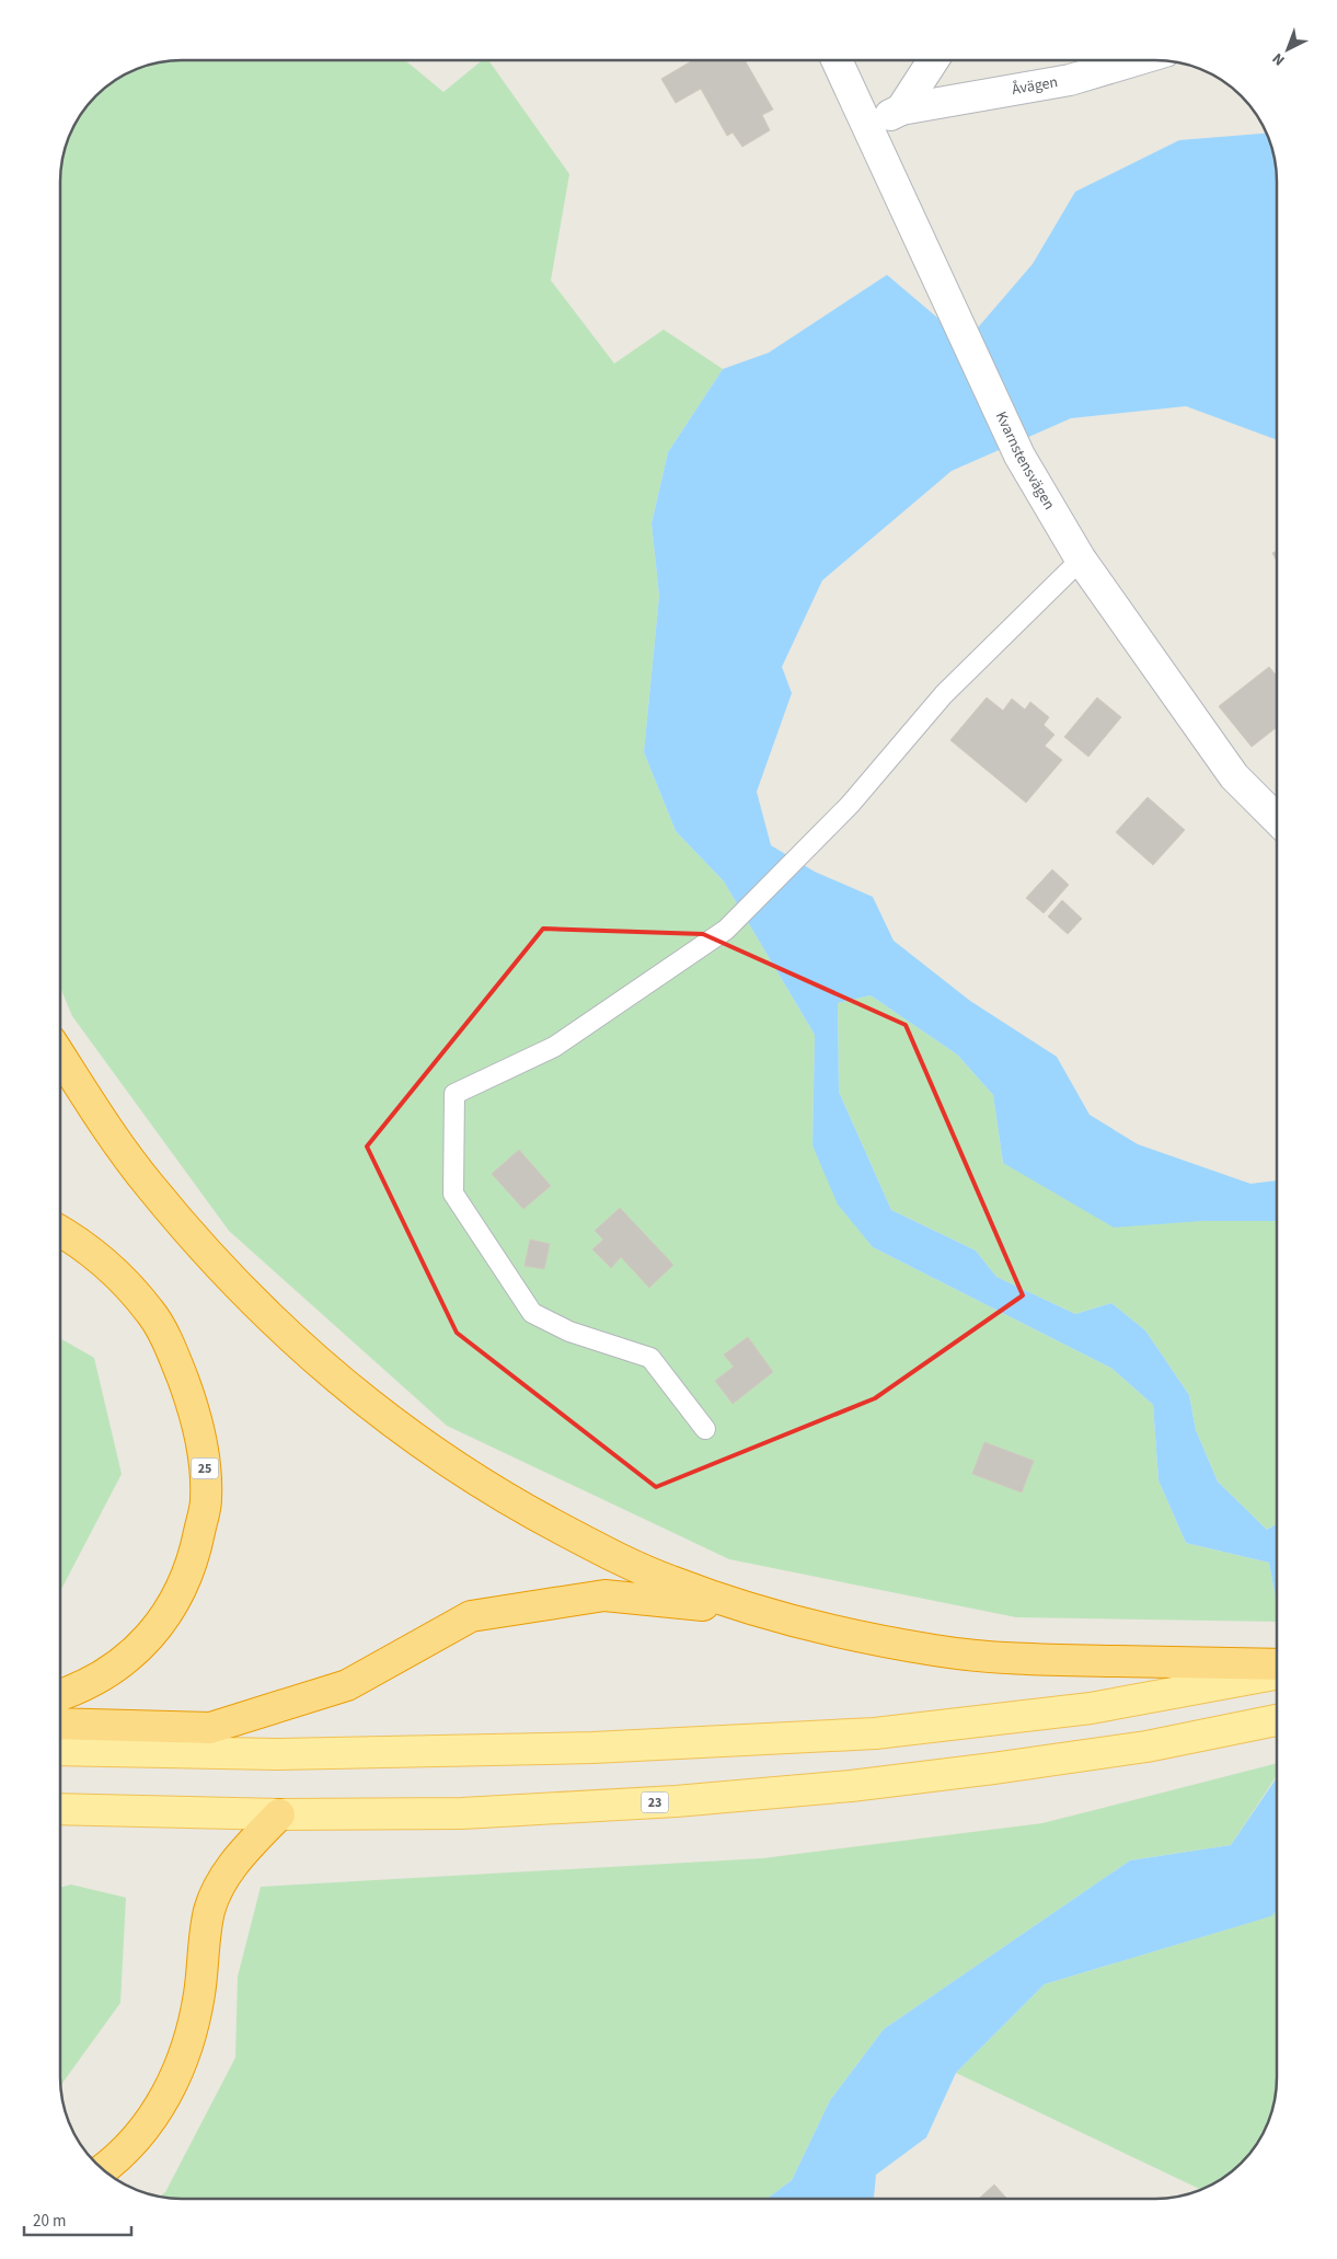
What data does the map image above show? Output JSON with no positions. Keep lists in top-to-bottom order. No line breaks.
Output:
{"streets":{"highway":["25"],"main road":["23"],"street":["Åvägen","Kvarnstensvägen"]},"scale_bar":"20 m","north":"bottom left"}
